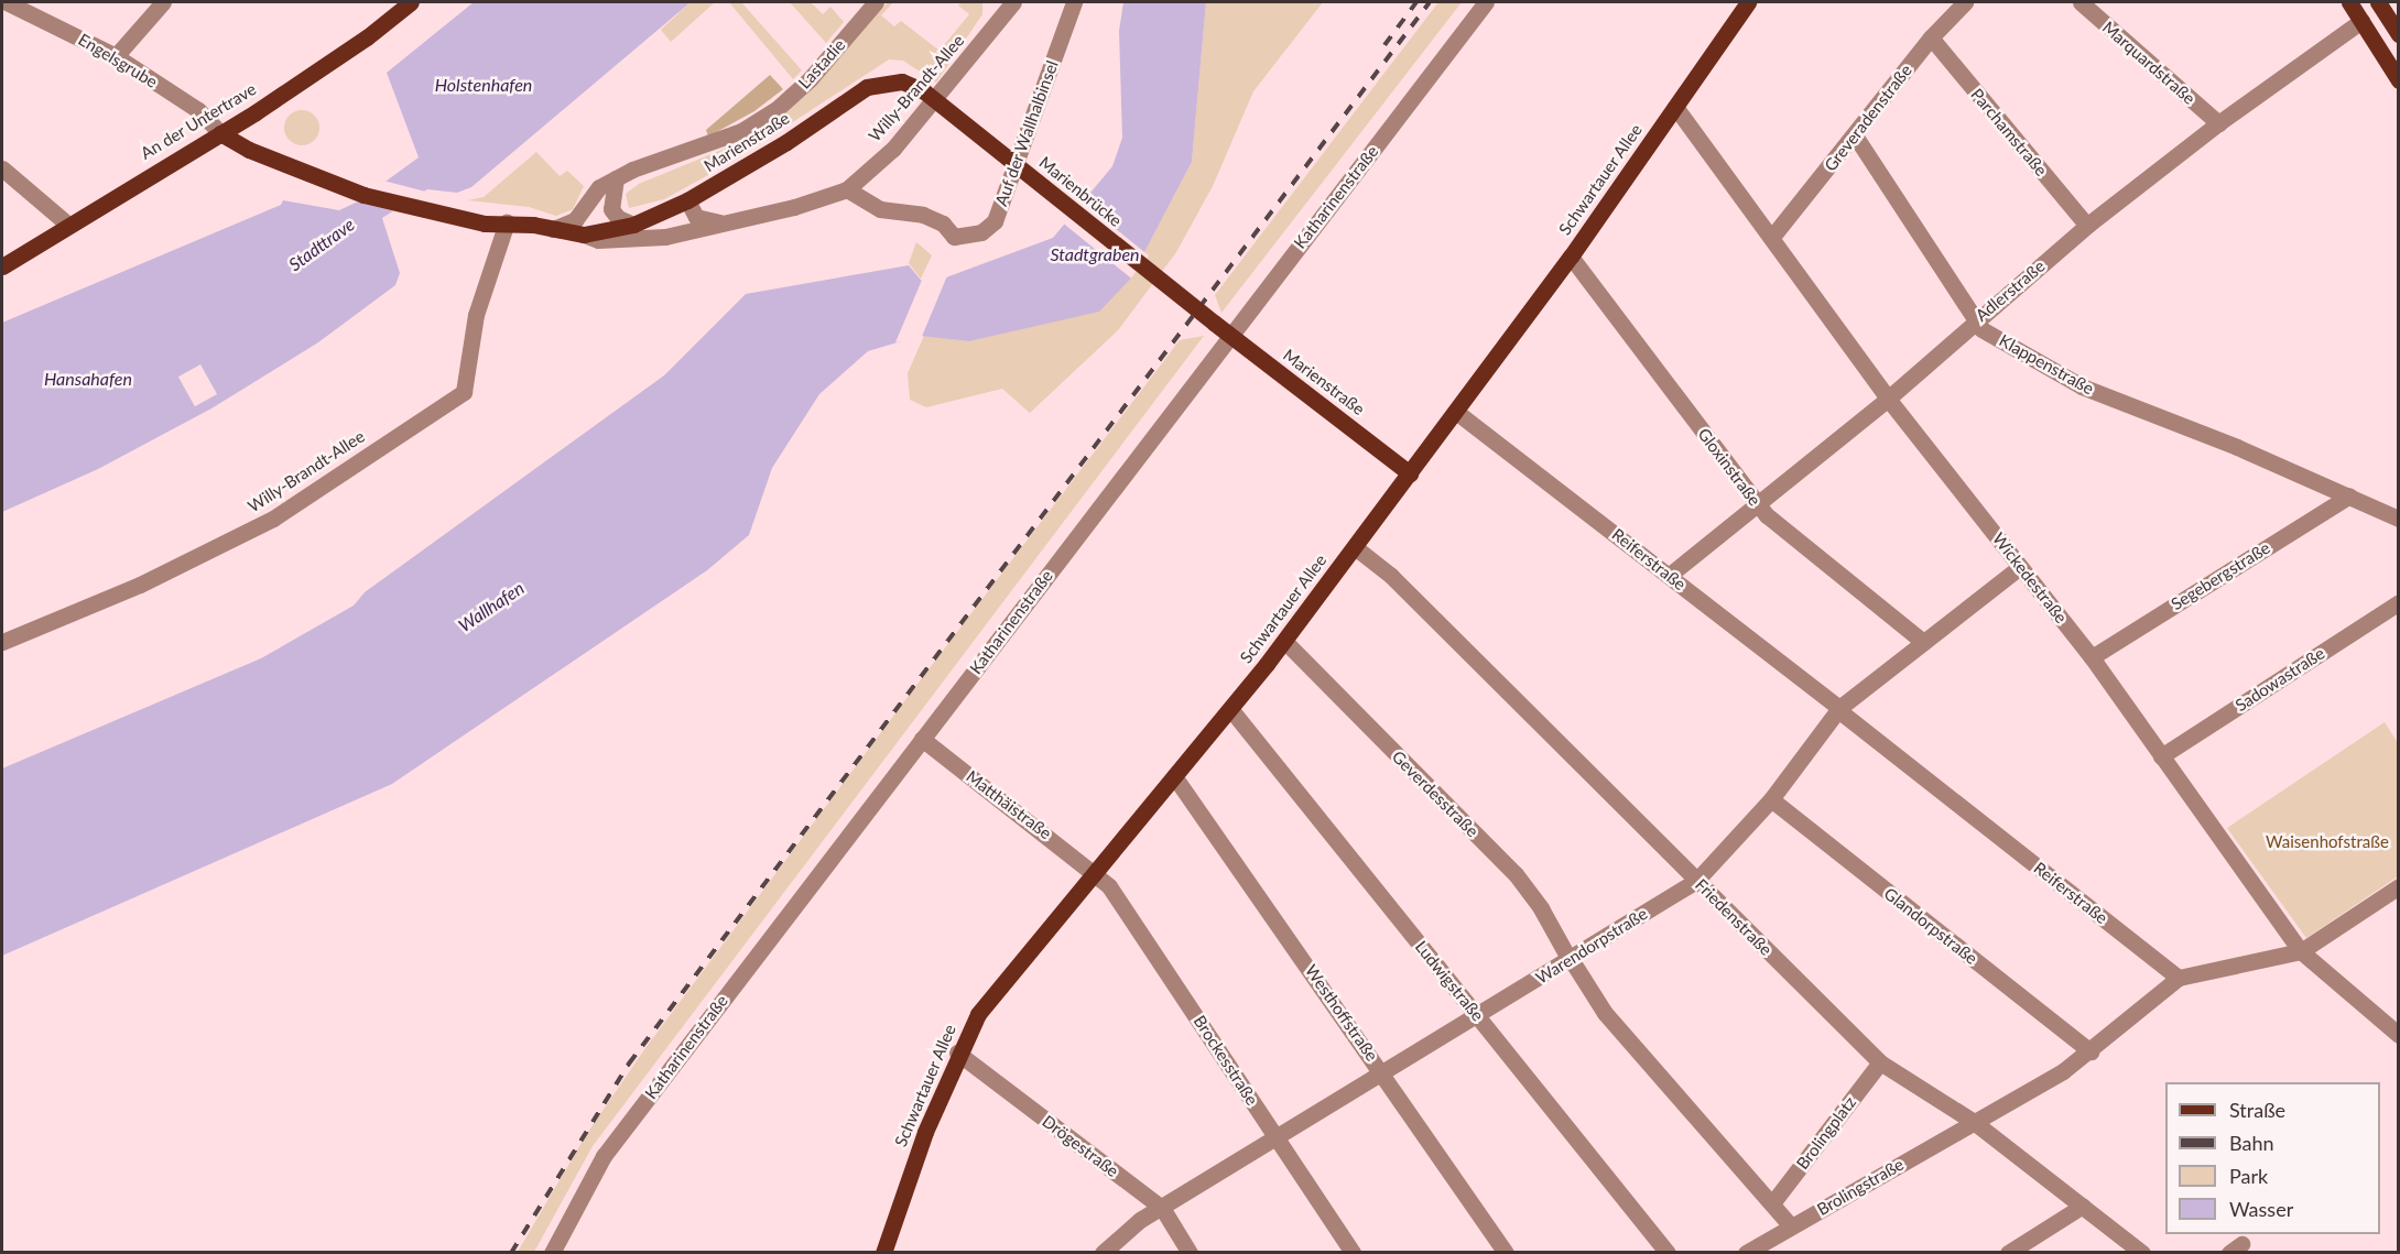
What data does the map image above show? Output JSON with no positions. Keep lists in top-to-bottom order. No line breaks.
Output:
{"streets":{"main road":["Willy-Brandt-Allee","An der Untertrave","Marienstraße","Schwartauer Allee","Marienbrücke"],"street":["Engelsgrube","Marquardstraße","Lastadie","Greveradenstraße","Parchamstraße","Auf der Wallhalbinsel","Katharinenstraße","Adlerstraße","Klappenstraße","Gloxinstraße","Reiferstraße","Segebergstraße","Wickedestraße","Sadowastraße","Geverdesstraße","Matthäistraße","Friedenstraße","Glandorpstraße","Warendorpstraße","Ludwigstraße","Westhoffstraße","Brockesstraße","Brolingplatz","Drögestraße","Brolingstraße"]},"crossings":[["Engelsgrube","Willy-Brandt-Allee"],["Engelsgrube","An der Untertrave"],["Marquardstraße","Adlerstraße"],["Lastadie","Willy-Brandt-Allee"],["Willy-Brandt-Allee","An der Untertrave"],["Willy-Brandt-Allee","Auf der Wallhalbinsel"],["Willy-Brandt-Allee","Marienstraße"],["Greveradenstraße","Parchamstraße"],["Greveradenstraße","Klappenstraße"],["Greveradenstraße","Wickedestraße"],["Parchamstraße","Adlerstraße"],["Marienstraße","Schwartauer Allee"],["Marienstraße","Marienbrücke"],["Marienstraße","Katharinenstraße"],["Schwartauer Allee","Gloxinstraße"],["Schwartauer Allee","Reiferstraße"],["Schwartauer Allee","Wickedestraße"],["Schwartauer Allee","Geverdesstraße"],["Schwartauer Allee","Matthäistraße"],["Schwartauer Allee","Friedenstraße"],["Schwartauer Allee","Ludwigstraße"],["Schwartauer Allee","Westhoffstraße"],["Schwartauer Allee","Brockesstraße"],["Schwartauer Allee","Drögestraße"],["Katharinenstraße","Matthäistraße"],["Adlerstraße","Klappenstraße"],["Adlerstraße","Gloxinstraße"],["Adlerstraße","Reiferstraße"],["Adlerstraße","Wickedestraße"],["Klappenstraße","Segebergstraße"],["Gloxinstraße","Warendorpstraße"],["Reiferstraße","Warendorpstraße"],["Segebergstraße","Wickedestraße"],["Wickedestraße","Sadowastraße"],["Wickedestraße","Warendorpstraße"],["Geverdesstraße","Warendorpstraße"],["Geverdesstraße","Brolingplatz"],["Geverdesstraße","Brolingstraße"],["Matthäistraße","Brockesstraße"],["Friedenstraße","Warendorpstraße"],["Friedenstraße","Brolingplatz"],["Friedenstraße","Brolingstraße"],["Glandorpstraße","Warendorpstraße"],["Warendorpstraße","Ludwigstraße"],["Warendorpstraße","Westhoffstraße"],["Warendorpstraße","Brockesstraße"],["Warendorpstraße","Drögestraße"]],"water":["Holstenhafen","Stadttrave","Stadtgraben","Hansahafen","Wallhafen"],"parks":["Waisenhofstraße"],"legend":["Straße","Bahn","Park","Wasser"]}
